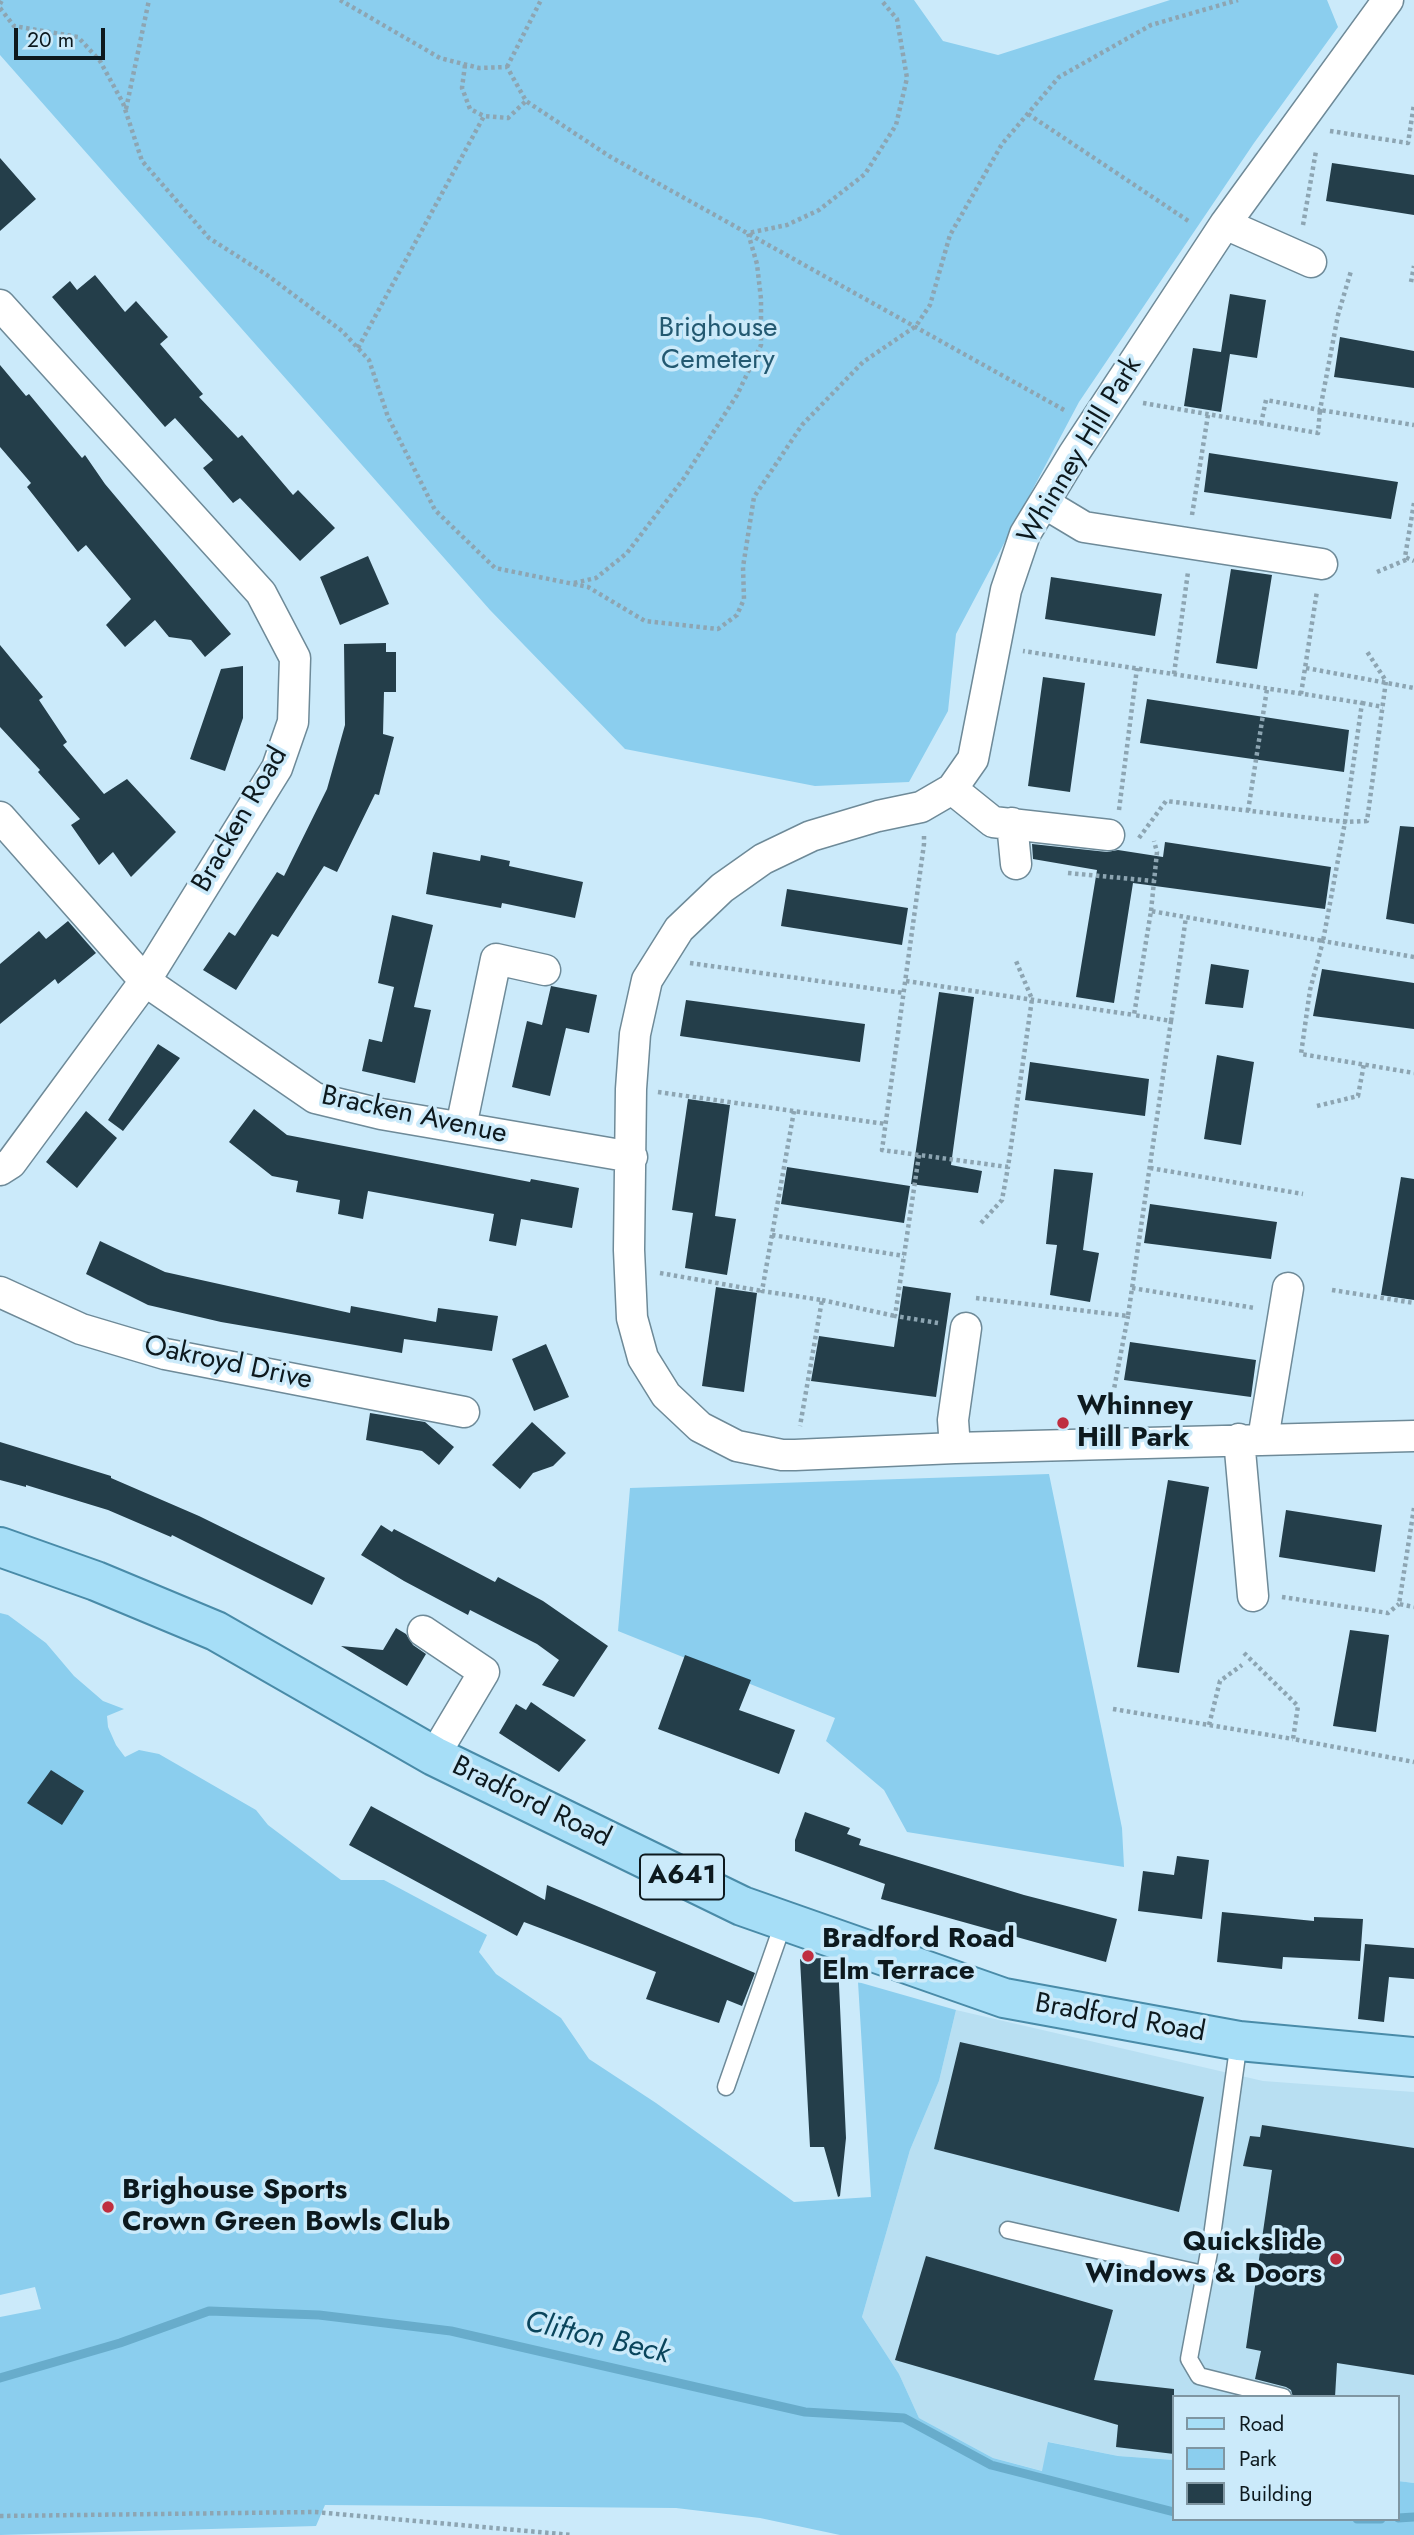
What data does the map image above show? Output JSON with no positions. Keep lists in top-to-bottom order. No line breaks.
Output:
{"streets":{"main road":["Bradford Road","A641"],"street":["Whinney Hill Park","Bracken Road","Bracken Avenue","Oakroyd Drive"]},"crossings":[["Whinney Hill Park","Bracken Avenue"],["Bracken Road","Bracken Avenue"]],"water":["Clifton Beck"],"parks":["Brighouse Cemetery"],"places":["Whinney Hill Park","Bradford Road Elm Terrace","Brighouse Sports Crown Green Bowls Club","Quickslide Windows & Doors"],"legend":["Road","Park","Building"],"scale_bar":"20 m"}
